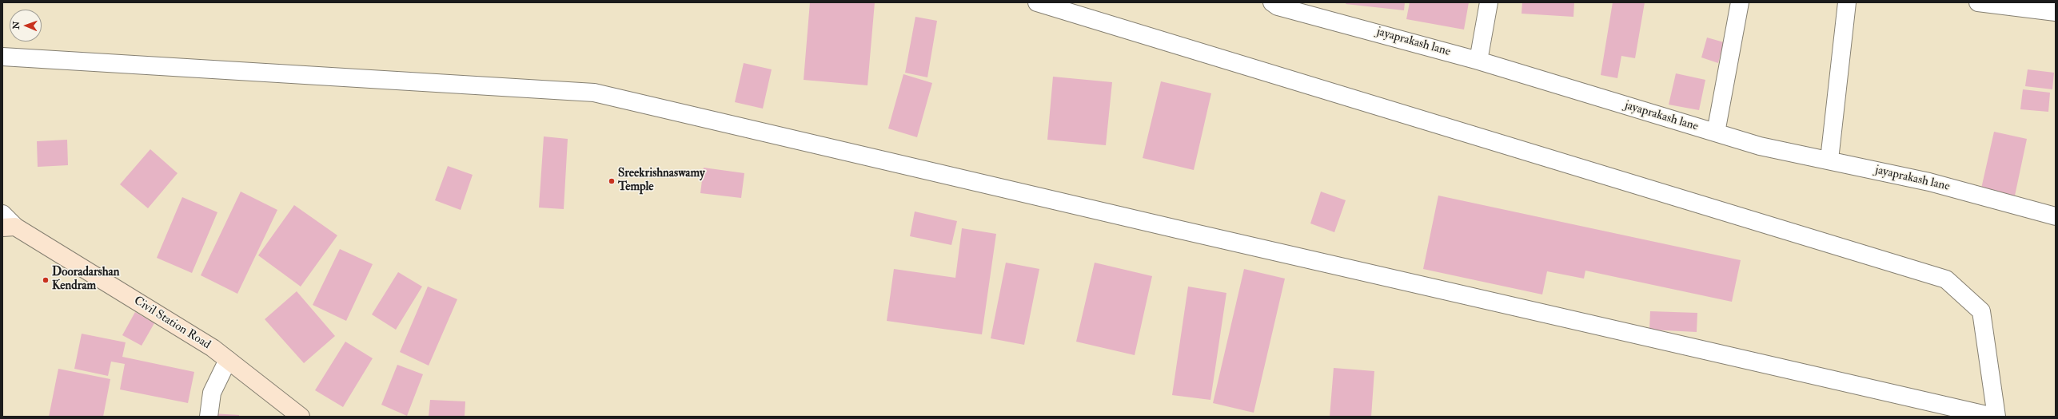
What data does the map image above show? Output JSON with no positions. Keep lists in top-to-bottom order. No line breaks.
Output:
{"streets":{"main road":["Civil Station Road"],"street":["jayaprakash lane"]},"places":["Sreekrishnaswamy Temple","Dooradarshan Kendram"],"north":"left"}
